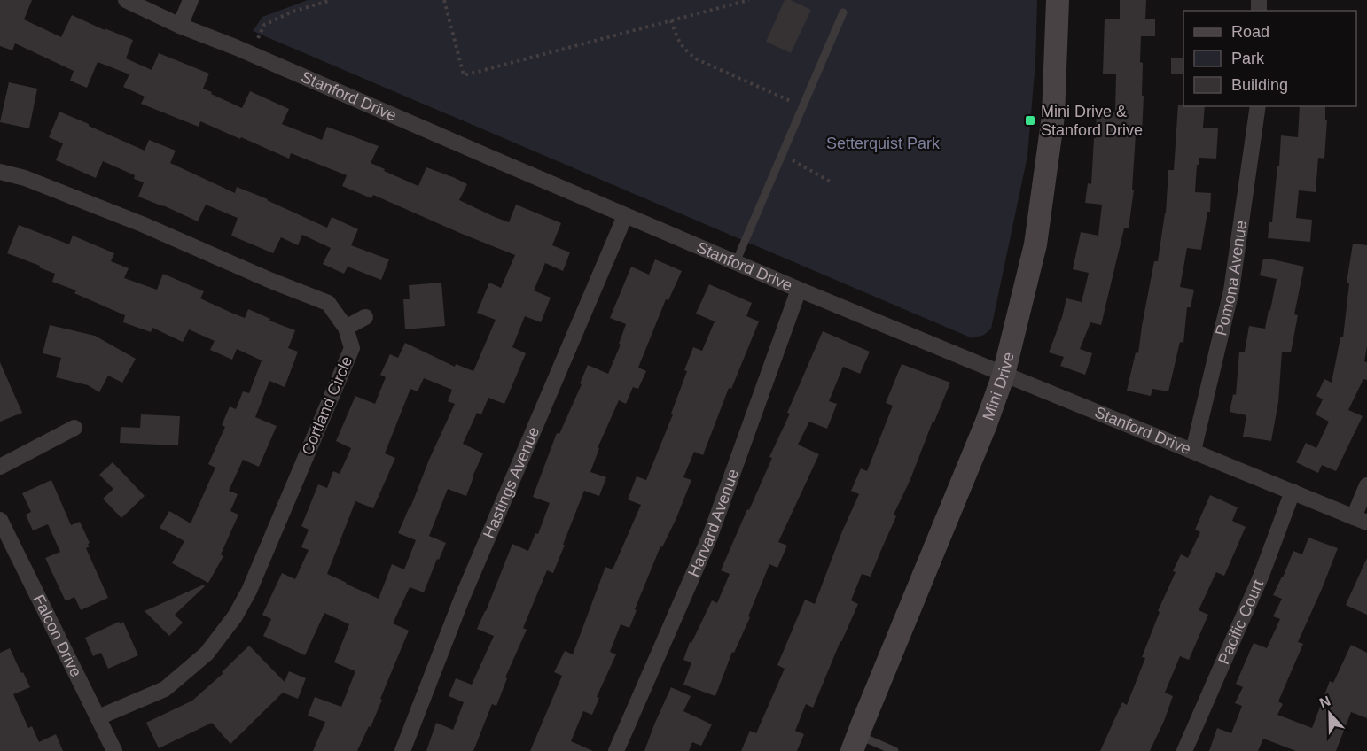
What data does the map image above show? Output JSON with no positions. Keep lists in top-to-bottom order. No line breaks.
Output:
{"streets":{"street":["Stanford Drive","Pomona Avenue","Mini Drive","Cortland Circle","Hastings Avenue","Harvard Avenue","Pacific Court","Falcon Drive"]},"crossings":[["Stanford Drive","Pomona Avenue"],["Stanford Drive","Mini Drive"],["Stanford Drive","Hastings Avenue"],["Stanford Drive","Harvard Avenue"],["Stanford Drive","Pacific Court"],["Cortland Circle","Falcon Drive"]],"parks":["Setterquist Park"],"places":{"transit":["Mini Drive & Stanford Drive"]},"legend":["Road","Park","Building"],"north":"top"}
